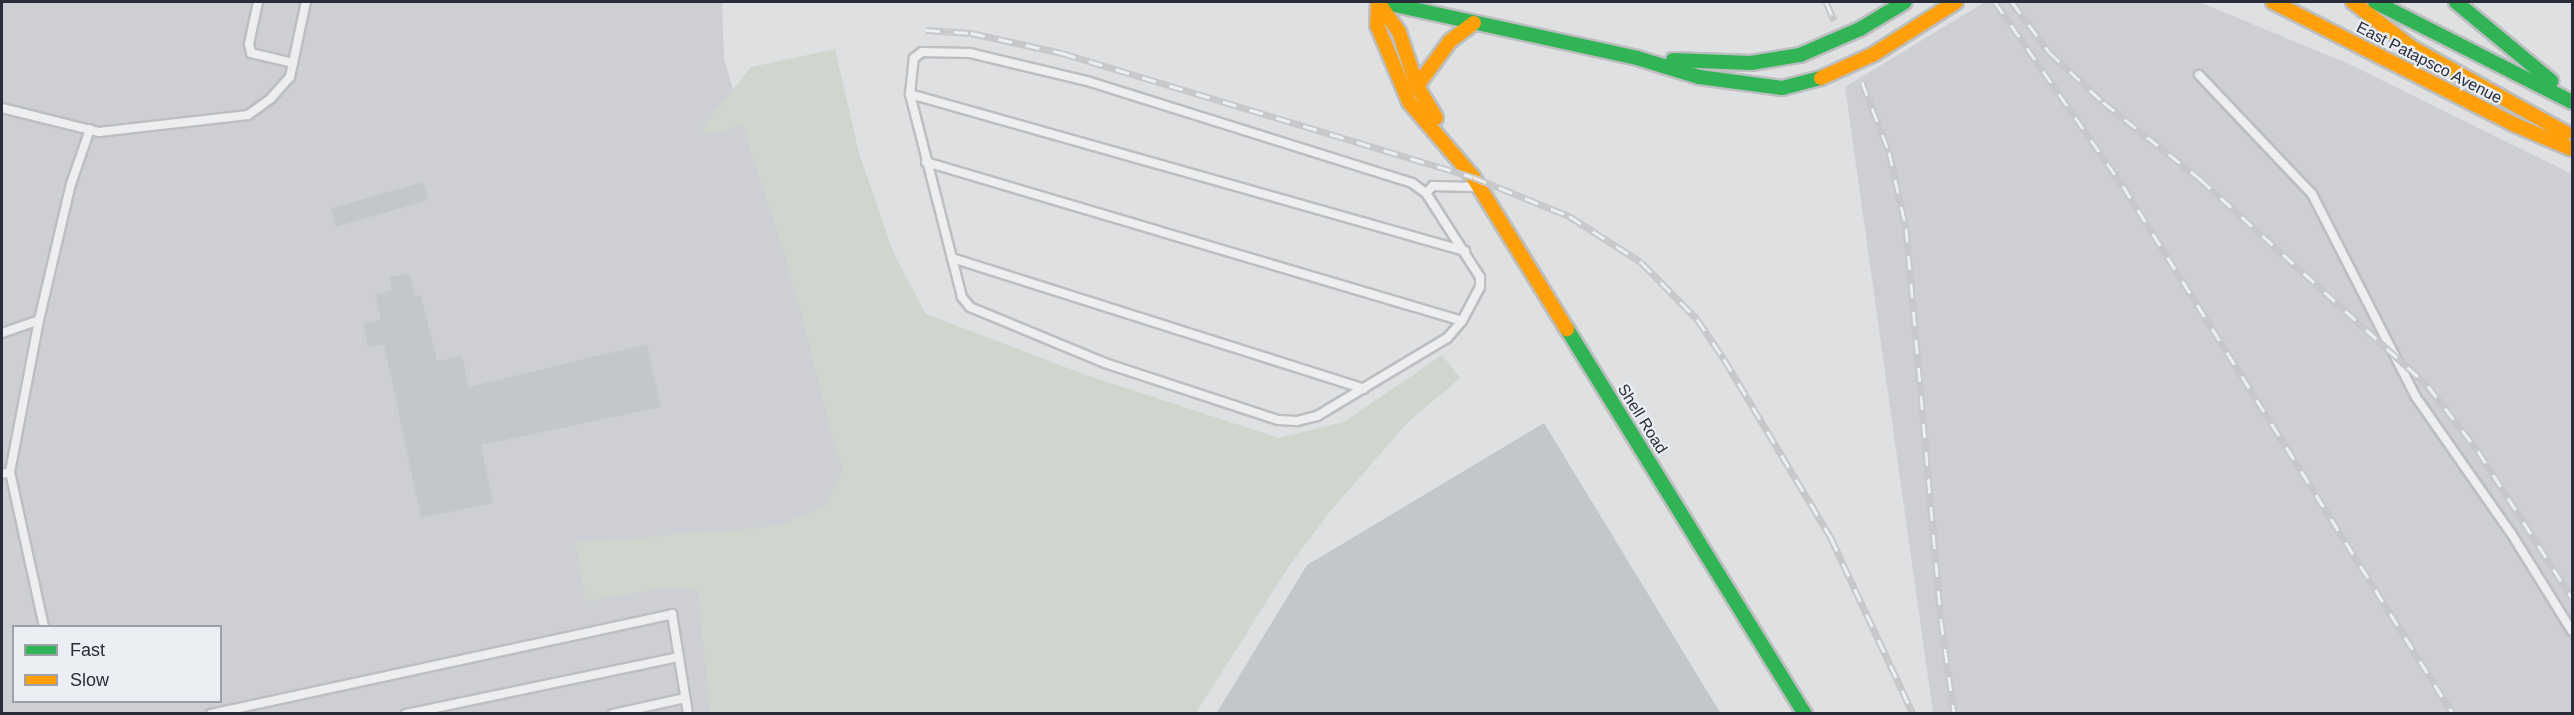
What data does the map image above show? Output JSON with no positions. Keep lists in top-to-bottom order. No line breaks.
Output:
{"streets":{"main road":["East Patapsco Avenue","Shell Road"]},"legend":["Fast","Slow"]}
